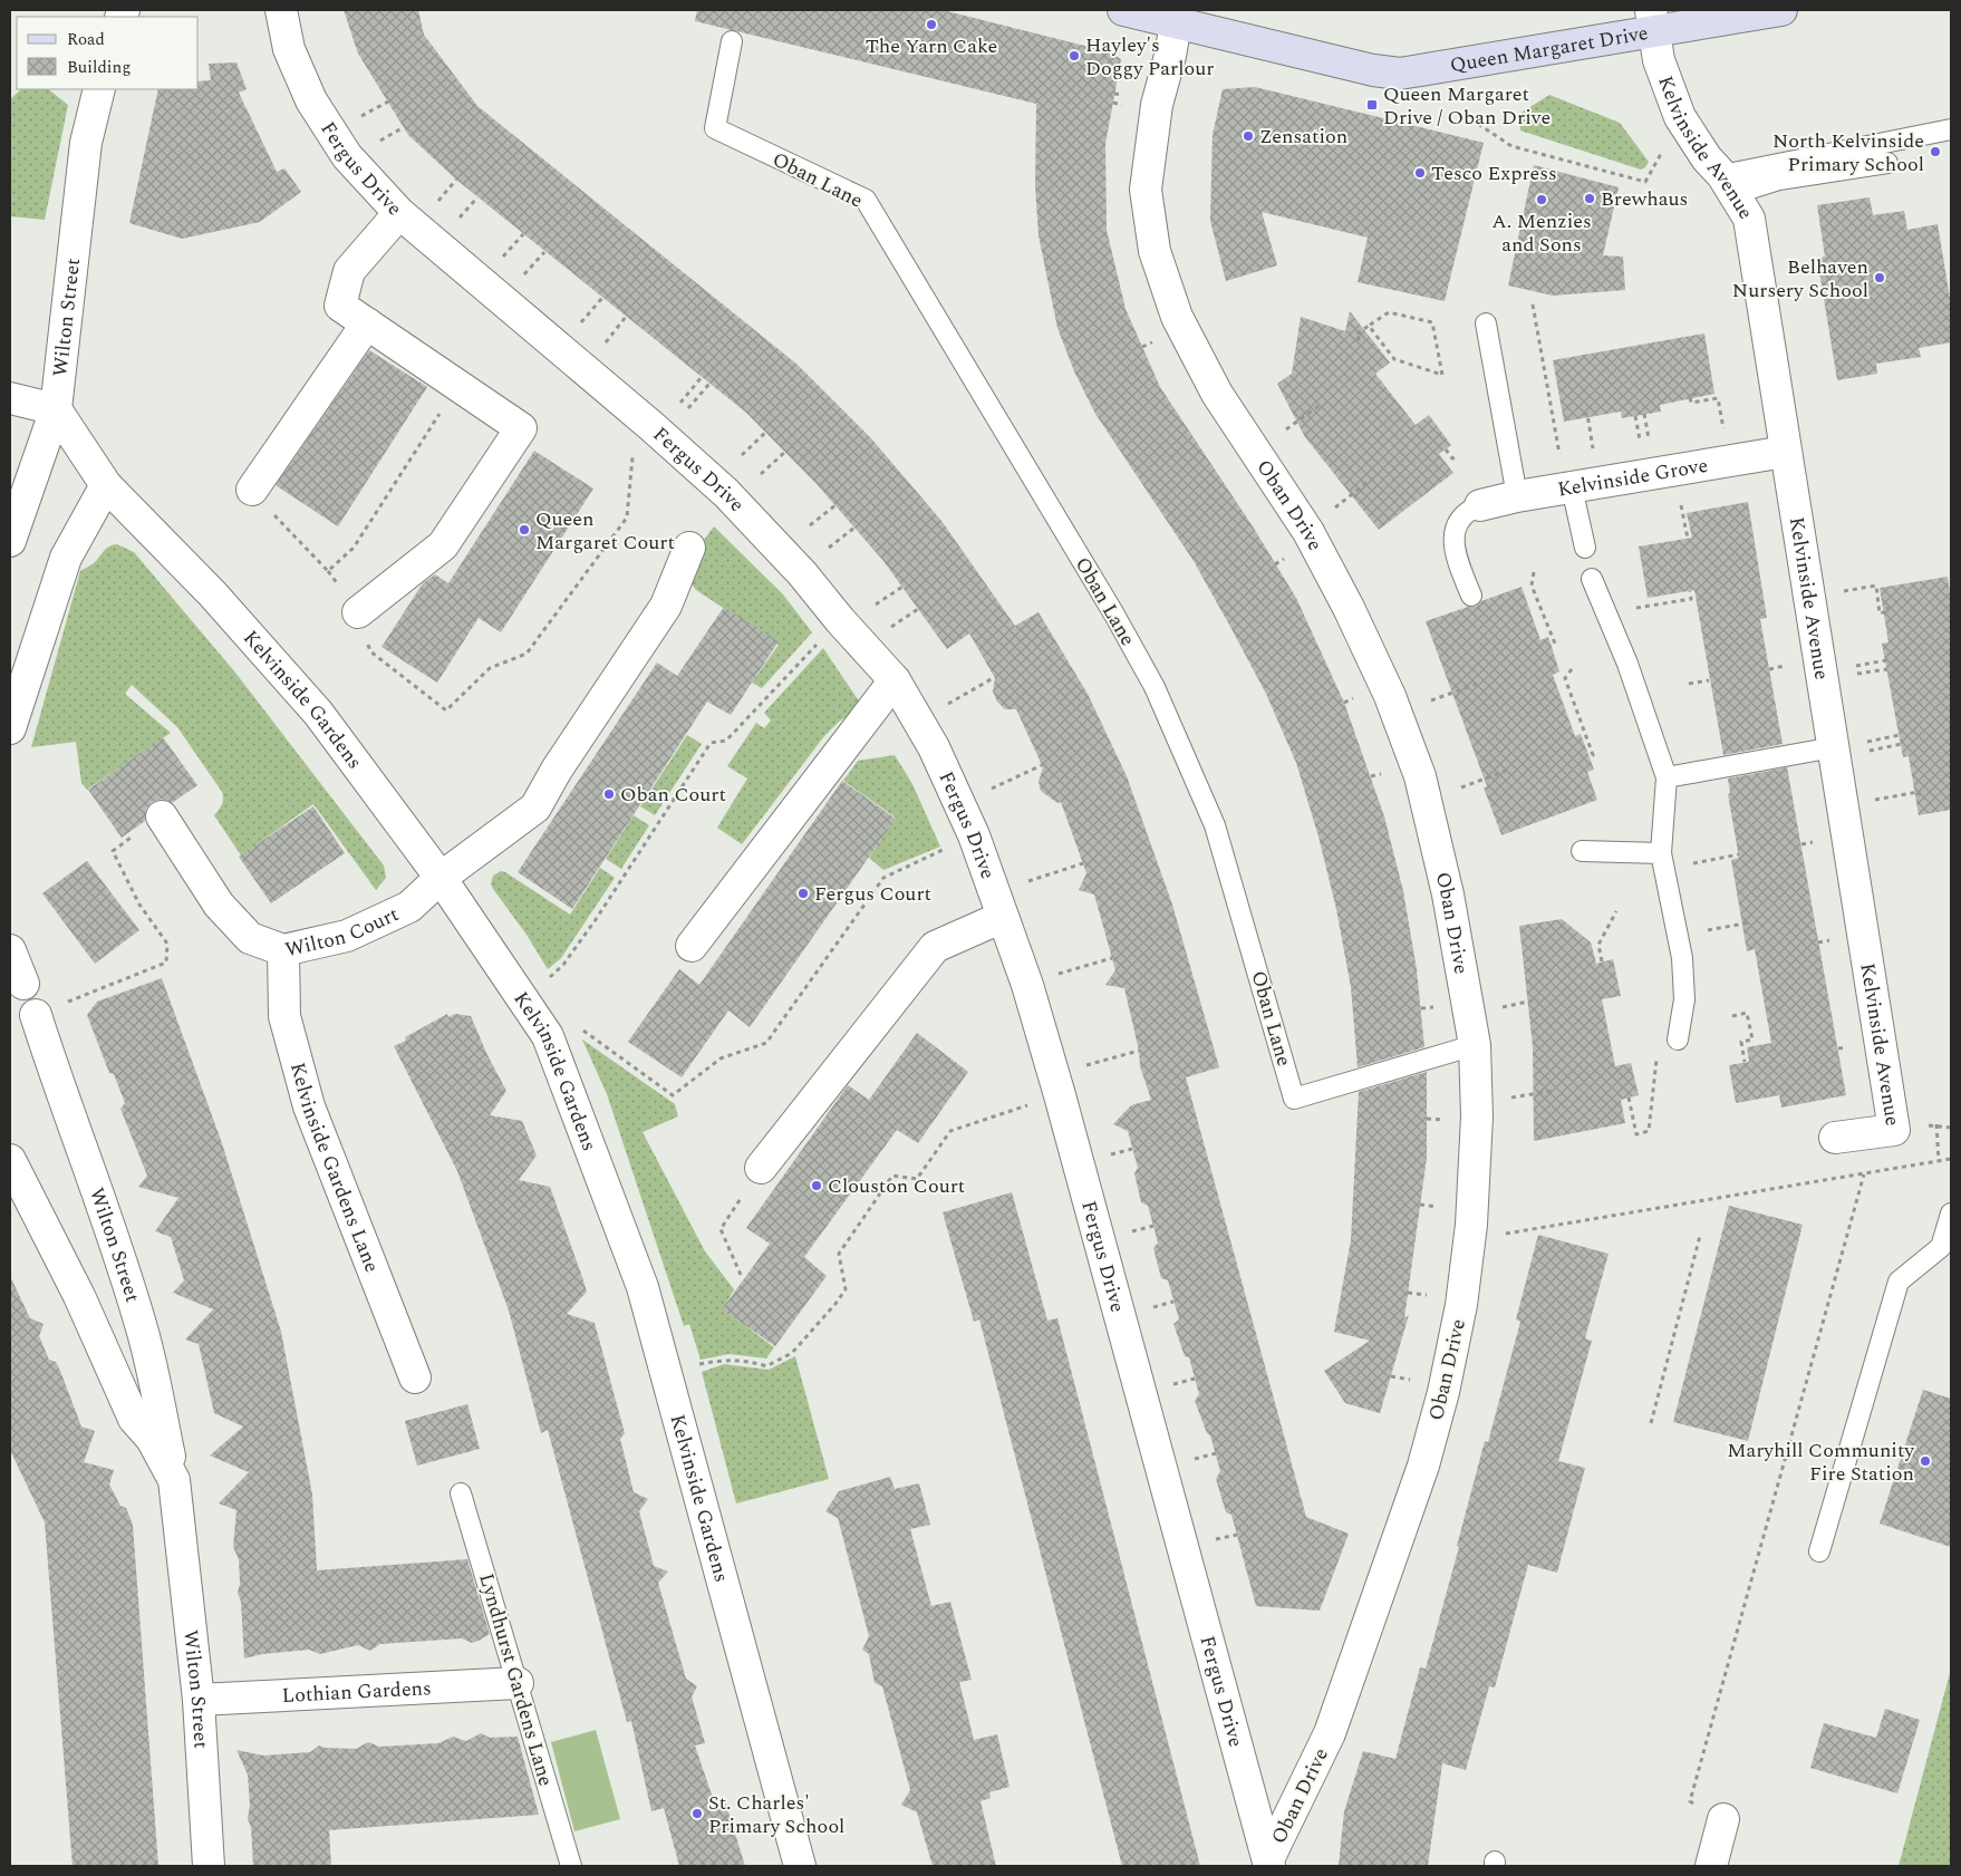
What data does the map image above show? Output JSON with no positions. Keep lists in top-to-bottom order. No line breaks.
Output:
{"streets":{"main road":["Queen Margaret Drive"],"street":["Kelvinside Avenue","Fergus Drive","Wilton Street","Kelvinside Grove","Oban Drive","Kelvinside Gardens","Wilton Court","Kelvinside Gardens Lane","Lothian Gardens"],"lane":["Oban Lane","Lyndhurst Gardens Lane"]},"crossings":[["Queen Margaret Drive","Kelvinside Avenue"],["Queen Margaret Drive","Oban Drive"],["Kelvinside Avenue","Kelvinside Grove"],["Fergus Drive","Oban Drive"],["Oban Lane","Oban Drive"],["Wilton Street","Kelvinside Gardens"],["Wilton Street","Lothian Gardens"],["Kelvinside Gardens","Wilton Court"],["Wilton Court","Kelvinside Gardens Lane"],["Lyndhurst Gardens Lane","Lothian Gardens"]],"places":{"other":["The Yarn Cake","Hayley's Doggy Parlour","Zensation","North Kelvinside Primary School","Tesco Express","Brewhaus","A. Menzies and Sons","Belhaven Nursery School","Queen Margaret Court","Oban Court","Fergus Court","Clouston Court","Maryhill Community Fire Station","St. Charles' Primary School"],"transit":["Queen Margaret Drive / Oban Drive"]},"legend":["Road","Building"]}
